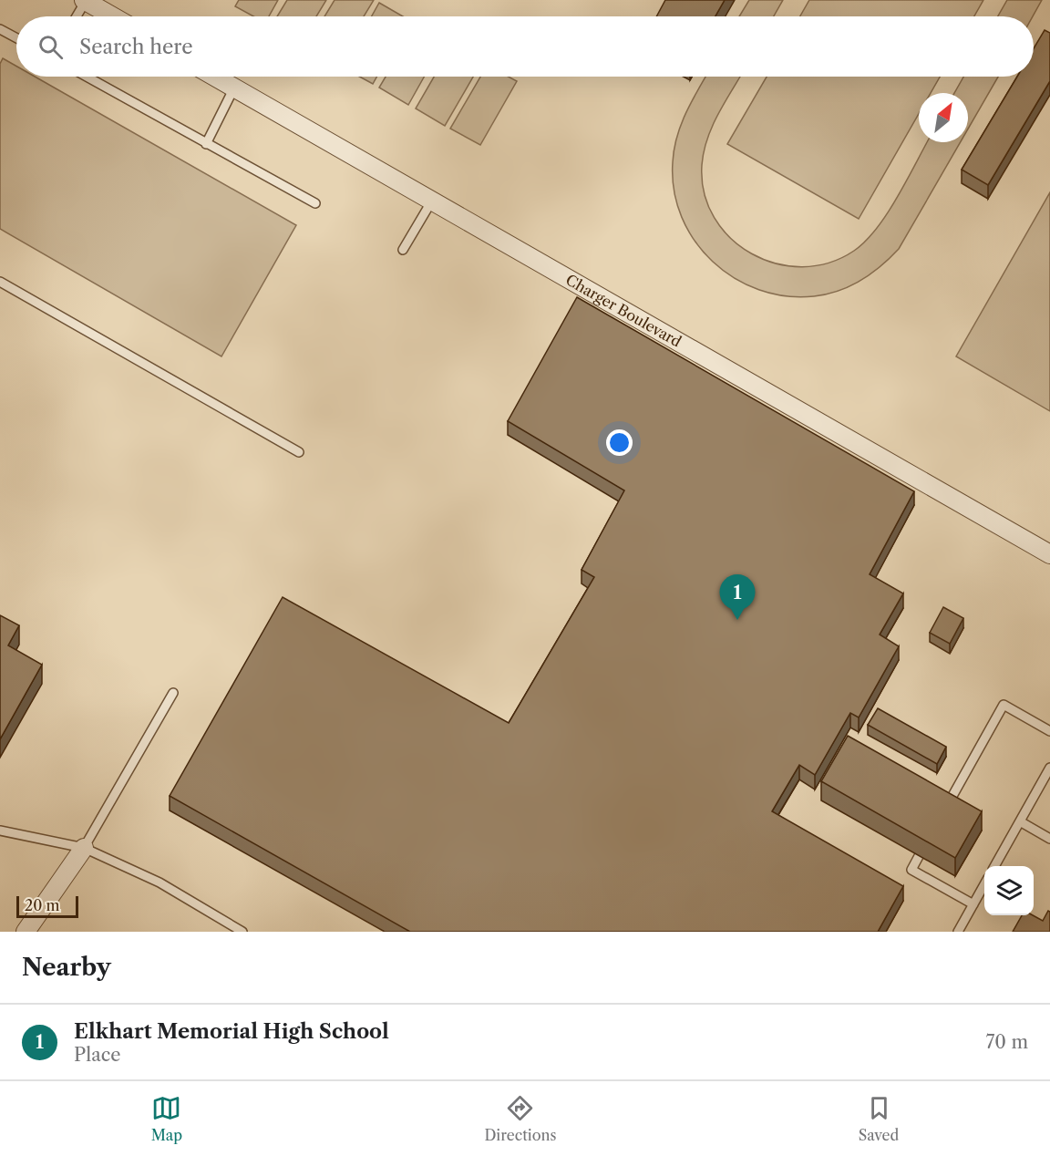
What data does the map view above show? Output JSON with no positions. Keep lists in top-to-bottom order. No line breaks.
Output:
{"streets":{"street":["Charger Boulevard"]},"scale_bar":"20 m","north":"top right","page":{"search":"Search here","pins":"1","scale":"20 m","heading":"Nearby","list":[{"mark":"1","name":"Elkhart Memorial High School","note":"Place","value":"70 m"}],"nav":["Map","Directions","Saved"]}}
